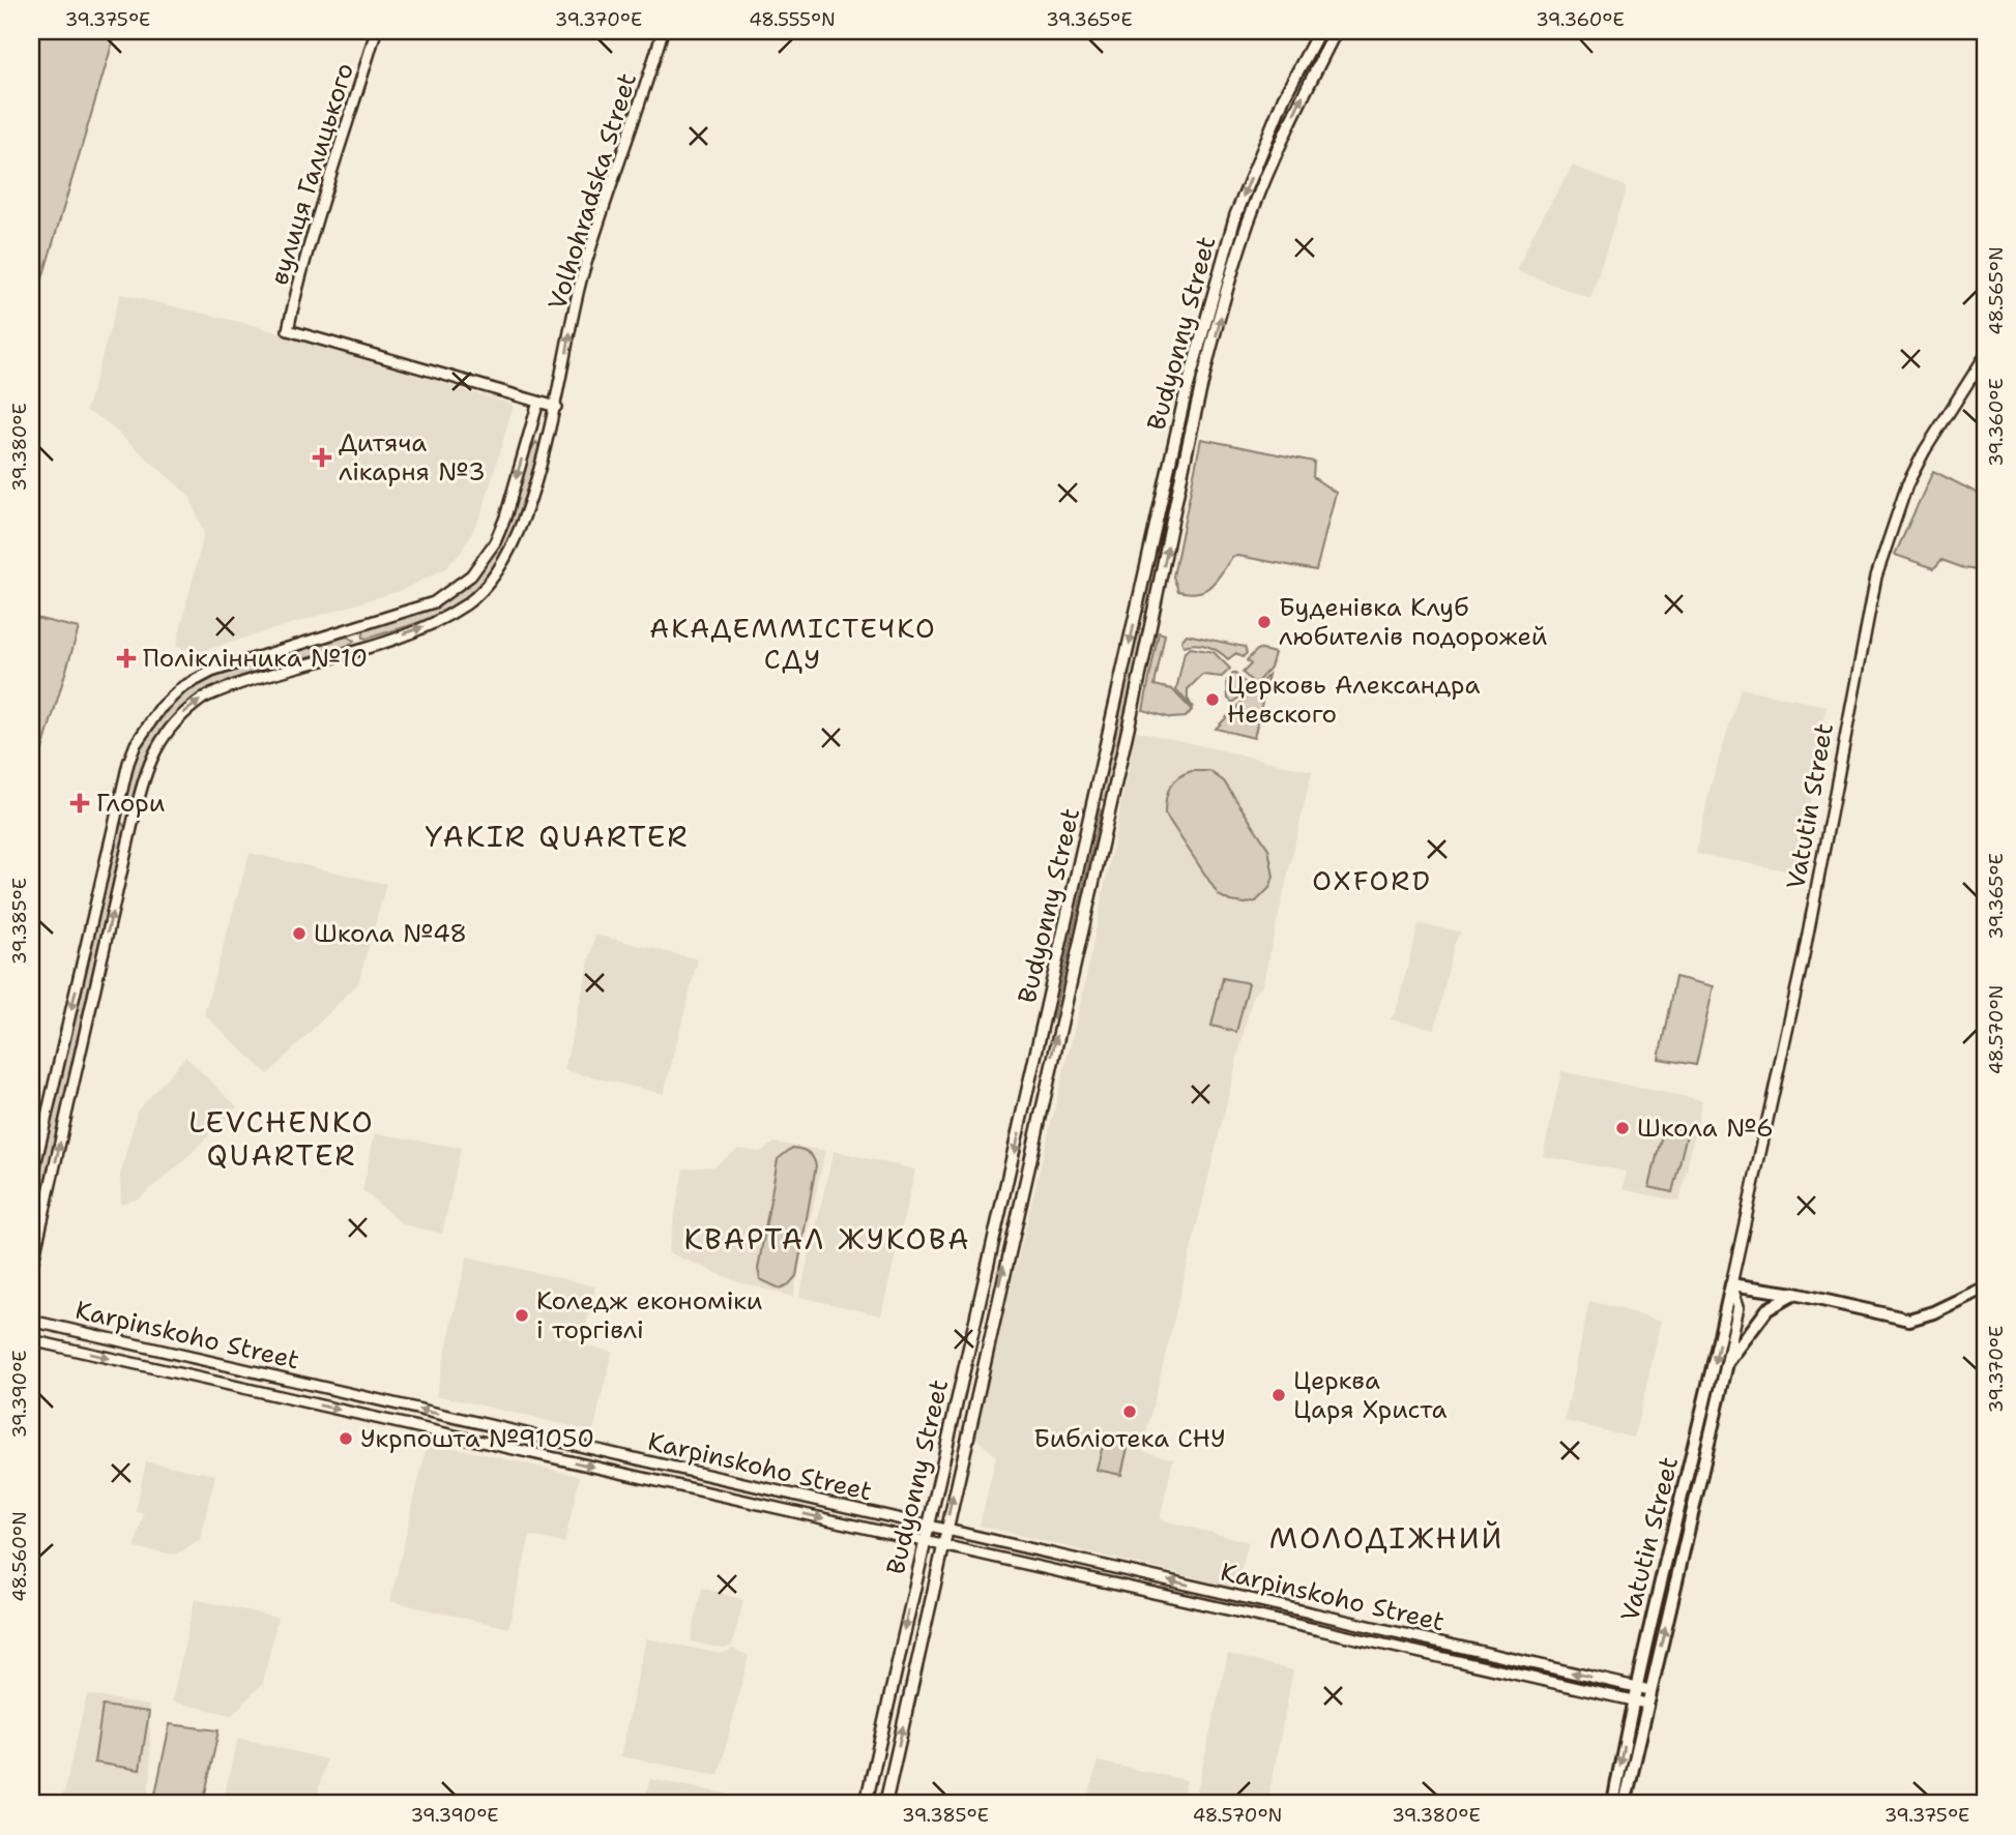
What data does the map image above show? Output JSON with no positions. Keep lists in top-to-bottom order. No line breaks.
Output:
{"streets":{"main road":["Budyonny Street","Vatutin Street"],"street":["вулиця Галицького","Volhohradska Street","Karpinskoho Street"]},"crossings":[["Budyonny Street","Karpinskoho Street"],["Vatutin Street","Karpinskoho Street"]],"districts":["АКАДЕММІСТЕЧКО СДУ","YAKIR QUARTER","OXFORD","LEVCHENKO QUARTER","КВАРТАЛ ЖУКОВА","МОЛОДІЖНИЙ"],"places":{"health":["Дитяча лікарня №3","Поліклінника №10","Глори"],"other":["Буденівка Клуб любителів подорожей","Церковь Александра Невского","Школа №48","Школа №6","Коледж економіки і торгівлі","Церква Царя Христа","Библіотека СНУ","Укрпошта №91050"]},"coordinates":["39.375°E","39.370°E","48.555°N","39.365°E","39.360°E","48.565°N","39.380°E","39.385°E","48.570°N","39.390°E","48.560°N"]}
